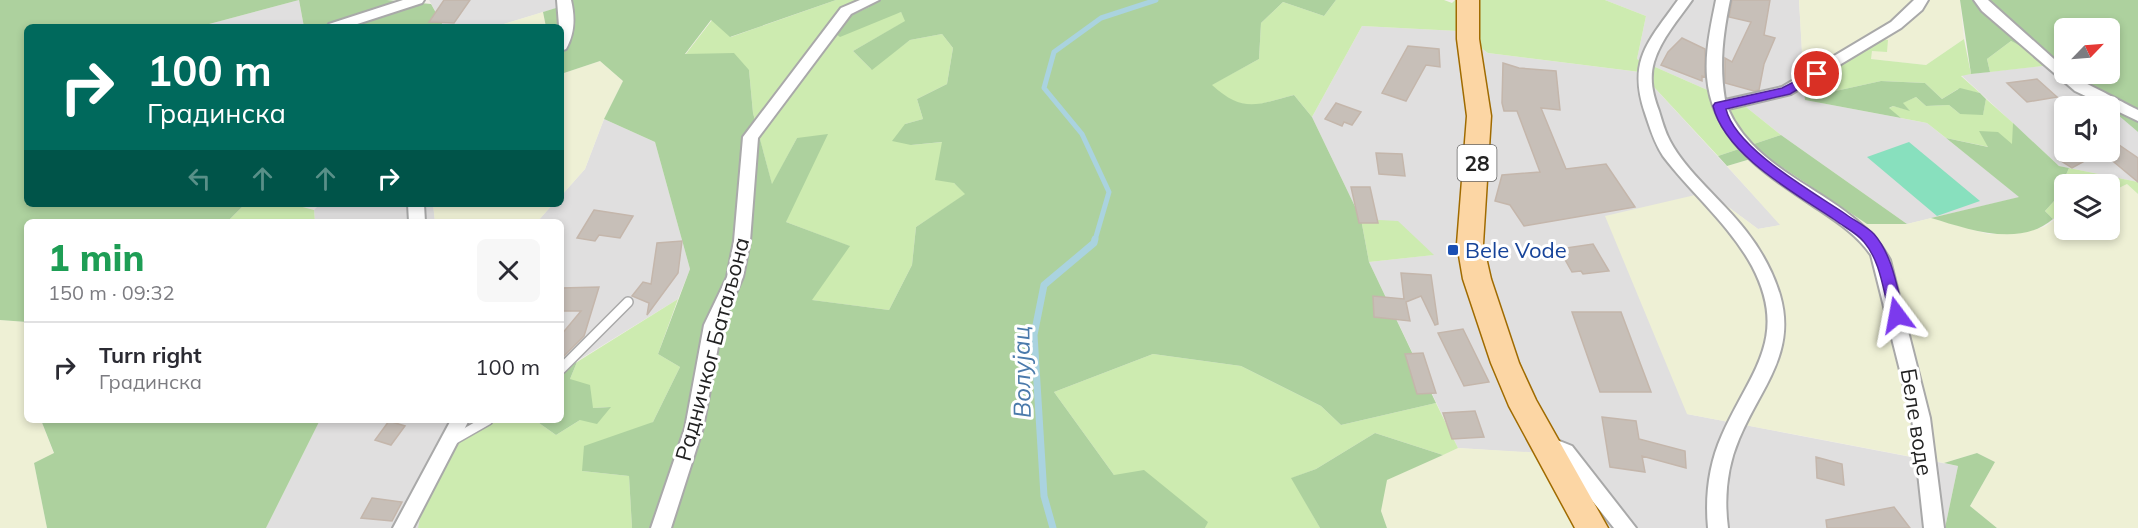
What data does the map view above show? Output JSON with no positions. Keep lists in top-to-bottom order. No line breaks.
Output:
{"streets":{"main road":["28"],"street":["Радничког Батаљона","Беле воде"]},"water":["Волујац"],"places":{"transit":["Bele Vode"]},"north":"top right","page":{"turn":["100 m","Градинска"],"heading":["1 min","150 m · 09:32"],"list":[{"name":"Turn right","note":"Градинска","value":"100 m"}]}}
